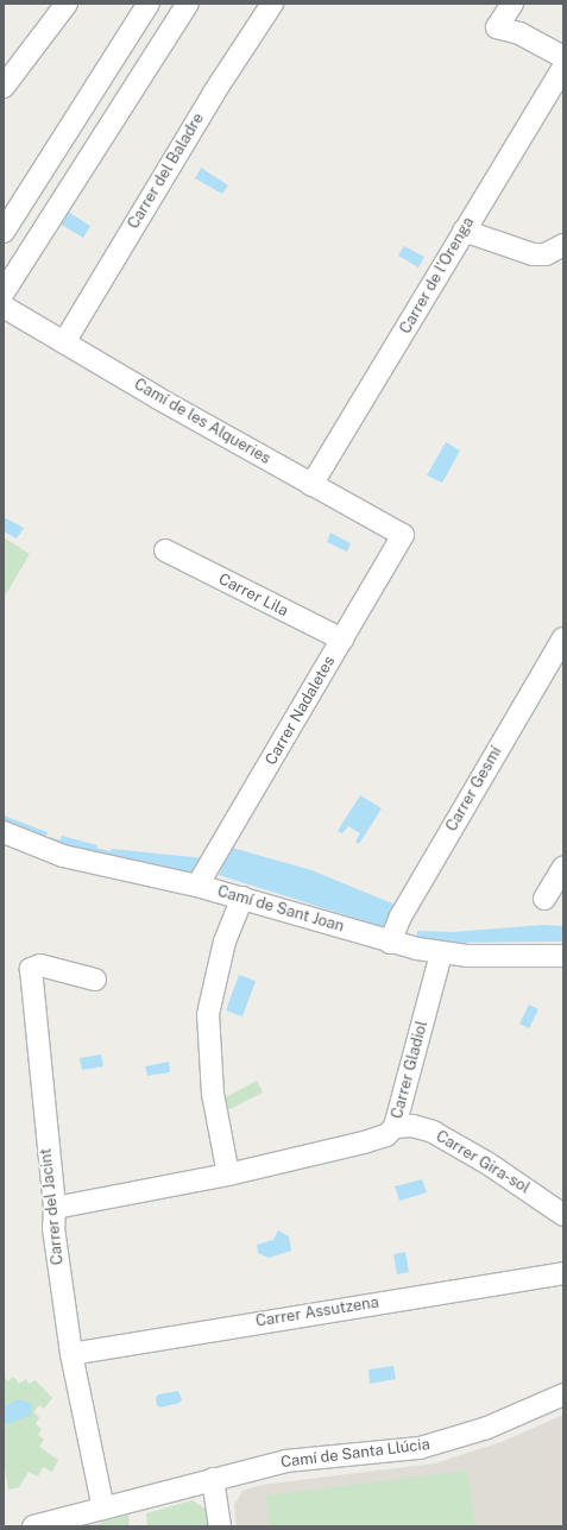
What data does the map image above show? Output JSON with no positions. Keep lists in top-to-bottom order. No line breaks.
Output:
{"streets":{"street":["Carrer del Baladre","Carrer de l'Orenga","Camí de les Alqueries","Carrer Lila","Carrer Nadaletes","Carrer Gesmí","Camí de Sant Joan","Carrer Gladiol","Carrer Gira-sol","Carrer del Jacint","Carrer Assutzena","Camí de Santa Llúcia"]},"crossings":[["Carrer del Baladre","Camí de les Alqueries"],["Carrer de l'Orenga","Camí de les Alqueries"],["Camí de les Alqueries","Carrer Nadaletes"],["Carrer Lila","Carrer Nadaletes"],["Carrer Nadaletes","Camí de Sant Joan"],["Carrer Gesmí","Camí de Sant Joan"],["Camí de Sant Joan","Carrer Gladiol"],["Carrer Gladiol","Carrer Gira-sol"],["Carrer Gladiol","Carrer del Jacint"],["Carrer del Jacint","Carrer Assutzena"],["Carrer del Jacint","Camí de Santa Llúcia"]]}
